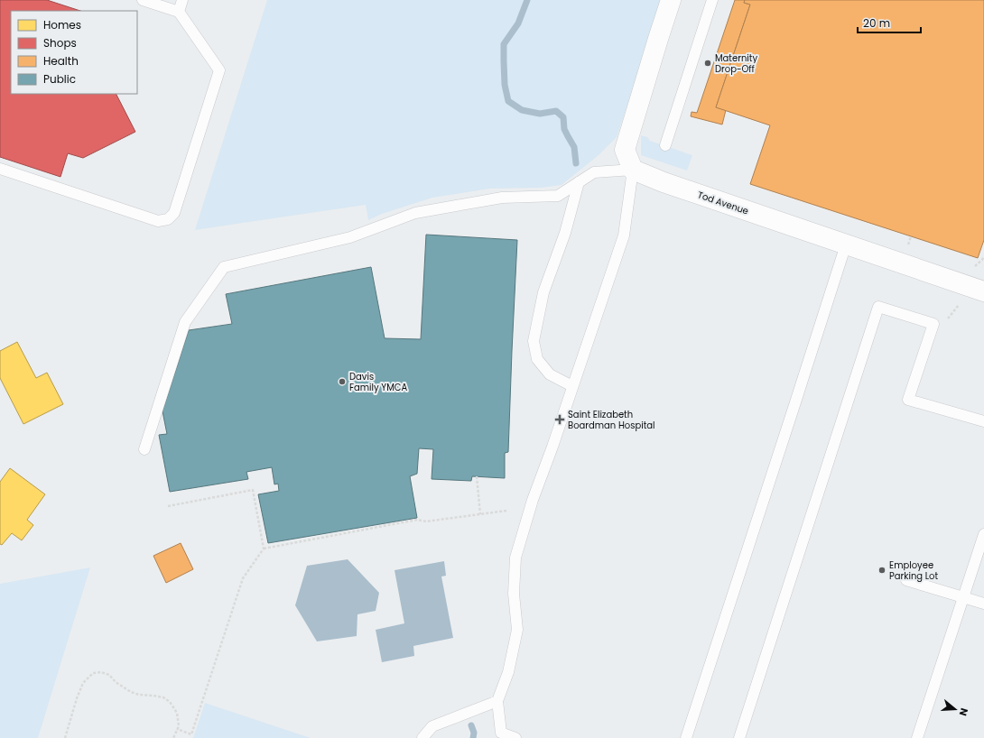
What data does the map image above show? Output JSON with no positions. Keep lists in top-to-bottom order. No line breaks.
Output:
{"streets":{"street":["Tod Avenue"]},"places":{"other":["Maternity Drop-Off","Davis Family YMCA","Employee Parking Lot"],"health":["Saint Elizabeth Boardman Hospital"]},"legend":["Homes","Shops","Health","Public"],"scale_bar":"20 m","north":"right"}
